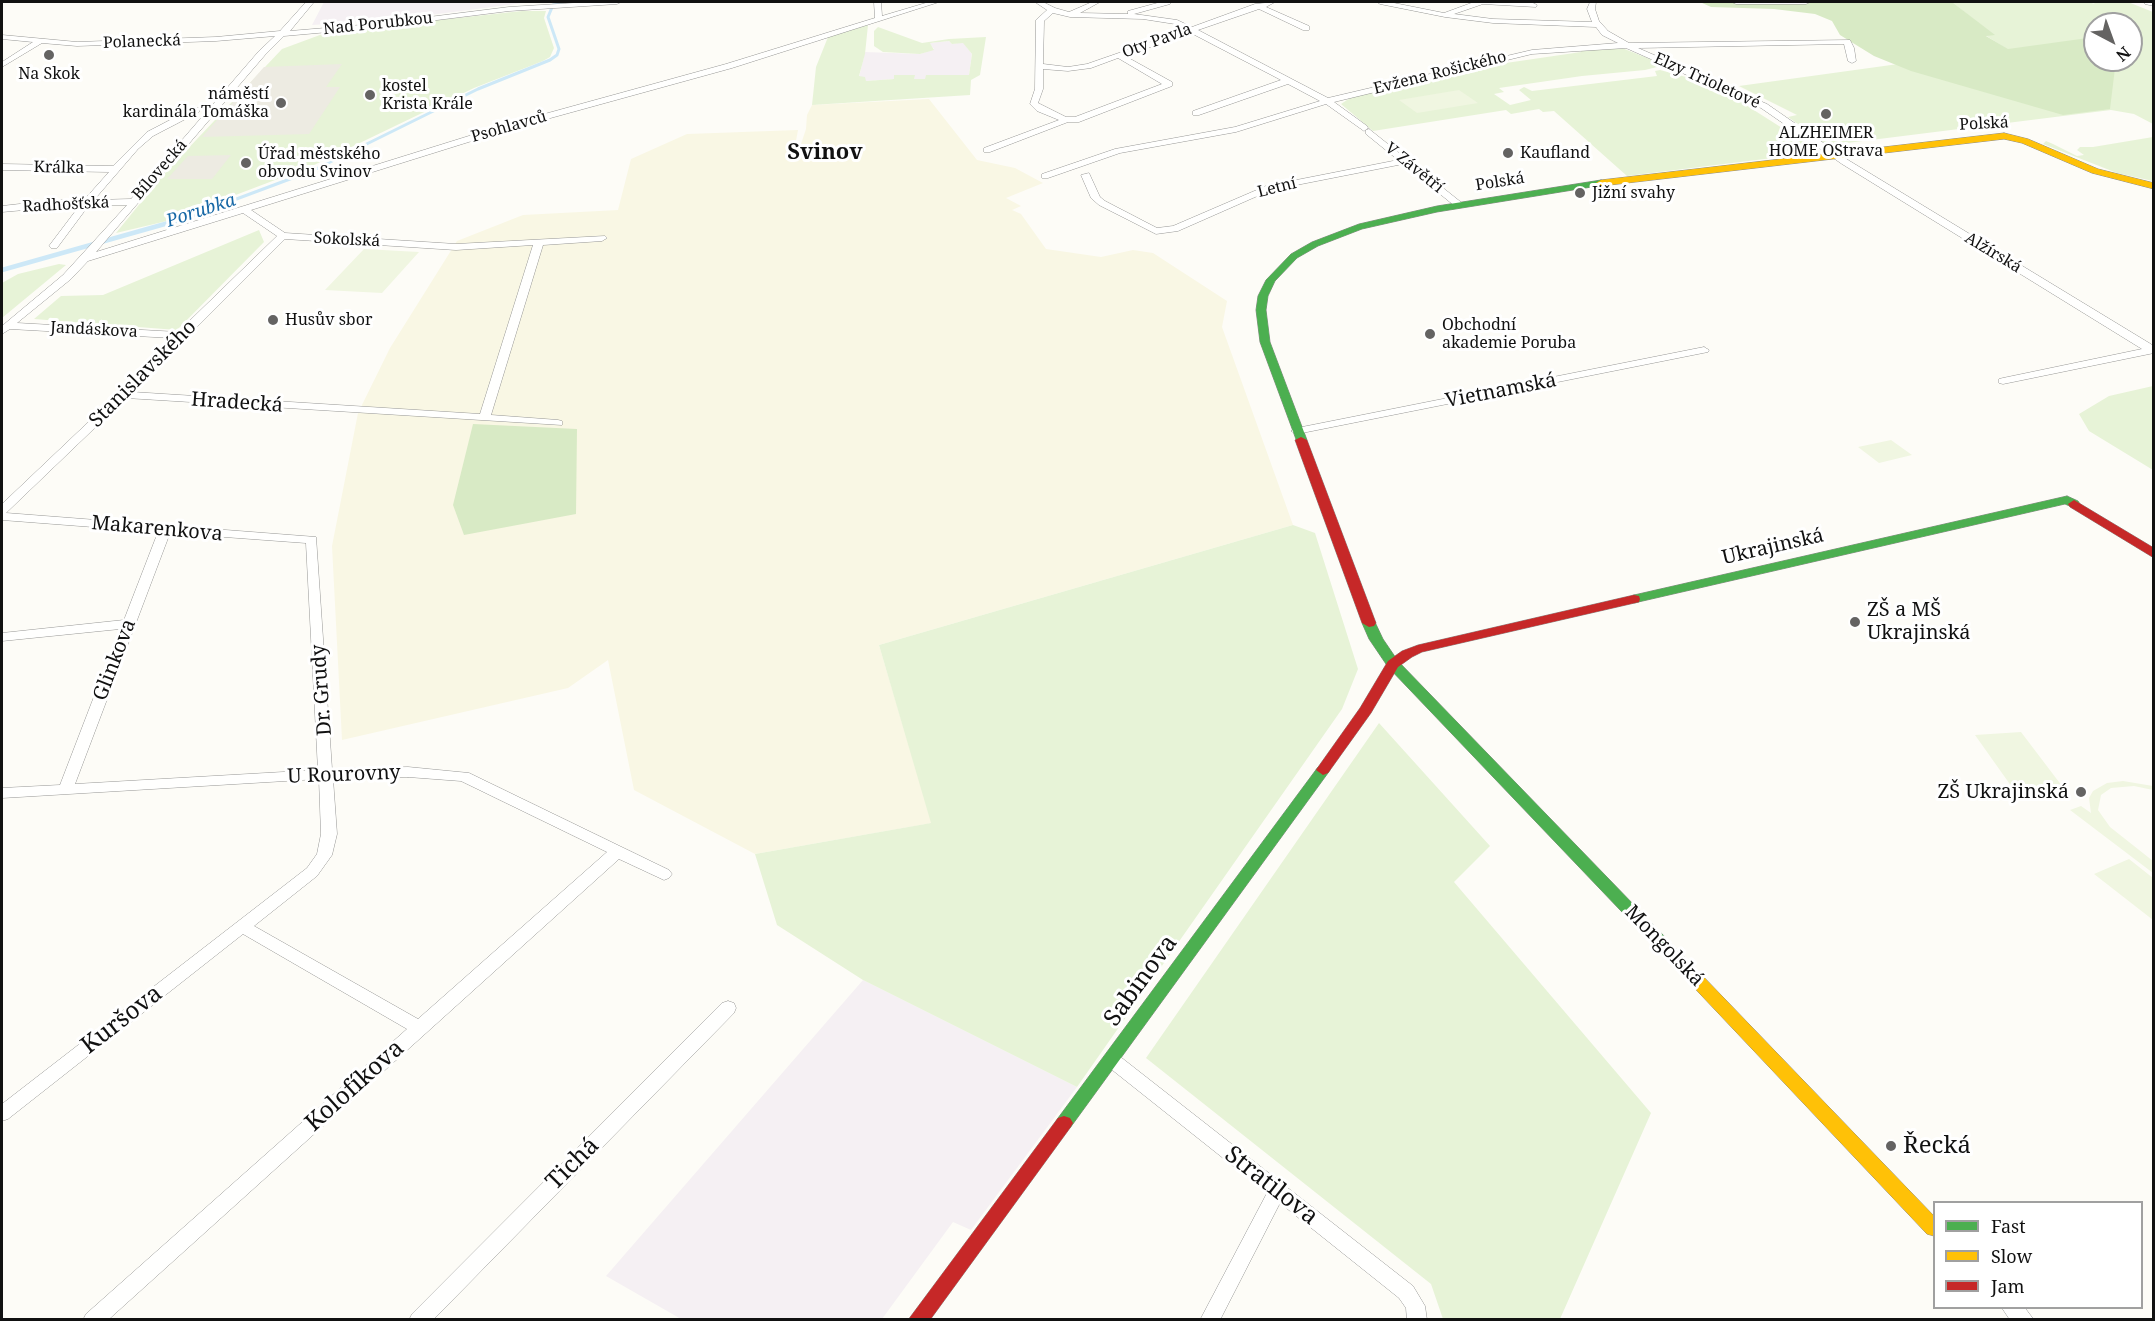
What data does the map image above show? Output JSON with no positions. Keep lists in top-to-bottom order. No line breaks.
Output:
{"streets":{"street":["Nad Porubkou","Oty Pavla","Polanecká","Evžena Rošického","Elzy Trioletové","Polská","Psohlavců","Králka","V Závětří","Bílovecká","Letní","Radhošťská","Sokolská","Alžírská","Jandáskova","Stanislavského","Vietnamská","Hradecká","Makarenkova","Ukrajinská","Glinkova","Dr. Grudy","U Rourovny","Mongolská","Sabinova","Kuršova","Kolofíkova","Tichá","Stratilova"]},"crossings":[["Nad Porubkou","Polanecká"],["Nad Porubkou","Bílovecká"],["Oty Pavla","V Závětří"],["Polanecká","Bílovecká"],["Evžena Rošického","Elzy Trioletové"],["Evžena Rošického","V Závětří"],["Elzy Trioletové","Polská"],["Elzy Trioletové","Alžírská"],["Polská","V Závětří"],["Polská","Alžírská"],["Polská","Vietnamská"],["Polská","Ukrajinská"],["Polská","Mongolská"],["Polská","Sabinova"],["Psohlavců","Bílovecká"],["V Závětří","Letní"],["Bílovecká","Radhošťská"],["Bílovecká","Jandáskova"],["Sokolská","Stanislavského"],["Jandáskova","Stanislavského"],["Stanislavského","Hradecká"],["Makarenkova","Glinkova"],["Makarenkova","Dr. Grudy"],["Ukrajinská","Mongolská"],["Ukrajinská","Sabinova"],["Glinkova","U Rourovny"],["Dr. Grudy","U Rourovny"],["Dr. Grudy","Kuršova"],["U Rourovny","Kolofíkova"],["Mongolská","Sabinova"],["Sabinova","Stratilova"]],"districts":["Svinov"],"water":["Porubka"],"places":["Na Skok","kostel Krista Krále","náměstí kardinála Tomáška","ALZHEIMER HOME OStrava","Kaufland","Úřad městského obvodu Svinov","Jižní svahy","Husův sbor","Obchodní akademie Poruba","ZŠ a MŠ Ukrajinská","ZŠ Ukrajinská","Řecká"],"legend":["Fast","Slow","Jam"],"north":"bottom right"}
